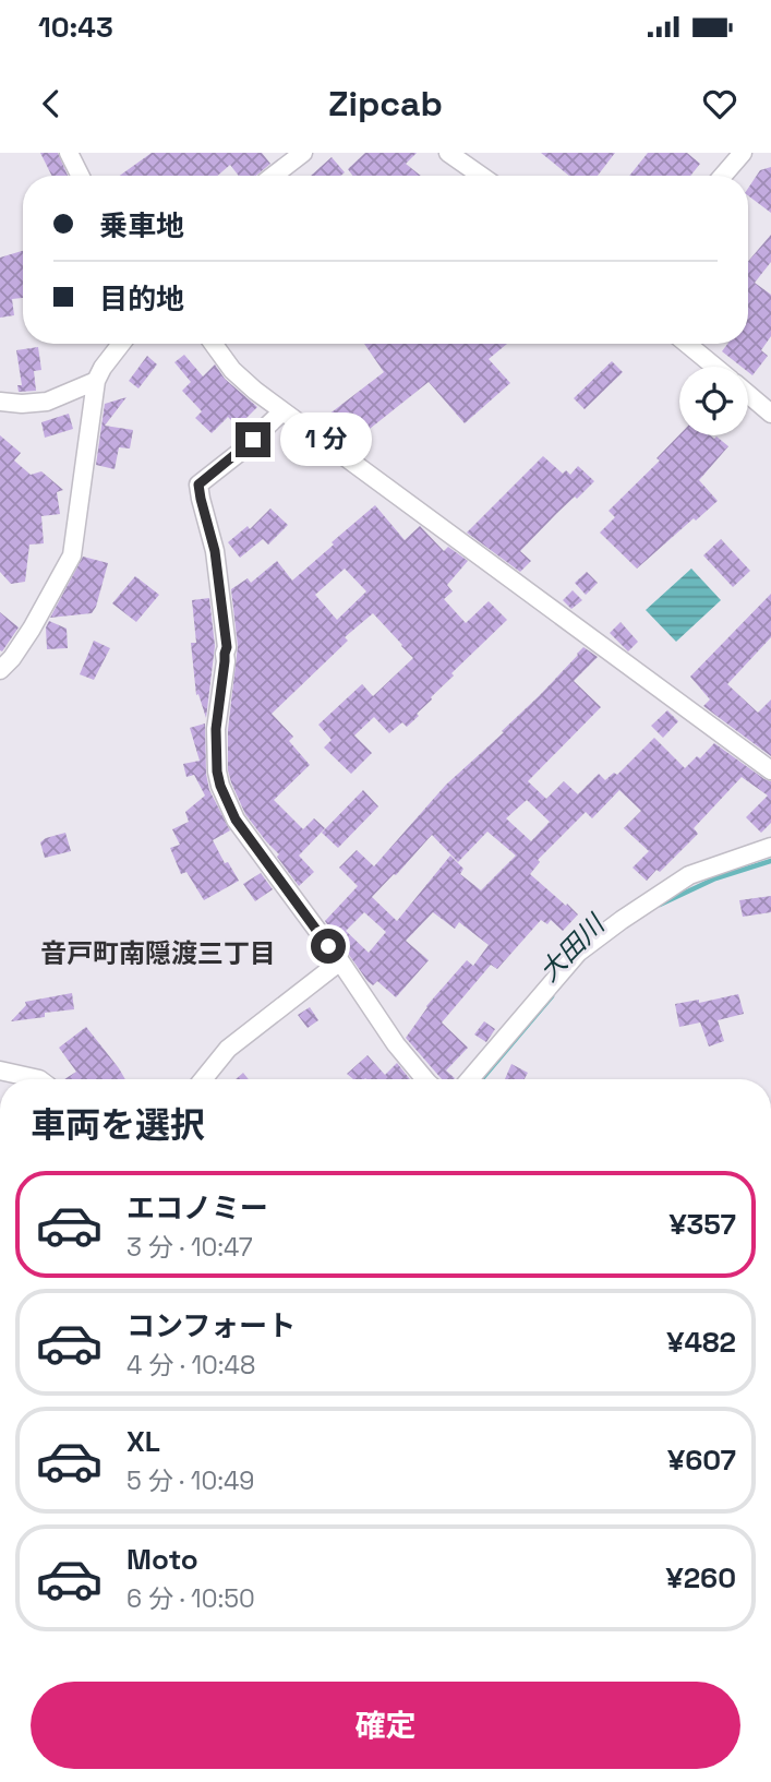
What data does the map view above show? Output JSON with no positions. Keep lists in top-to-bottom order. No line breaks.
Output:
{"districts":["音戸町南隠渡三丁目"],"water":["大田川"],"page":{"status":"10:43","header":"Zipcab","banner":["乗車地","目的地"],"bubble":"1 分","heading":"車両を選択","list":[{"name":"エコノミー","note":"3 分 · 10:47","value":"¥357"},{"name":"コンフォート","note":"4 分 · 10:48","value":"¥482"},{"name":"XL","note":"5 分 · 10:49","value":"¥607"},{"name":"Moto","note":"6 分 · 10:50","value":"¥260"}],"buttons":"確定"}}
